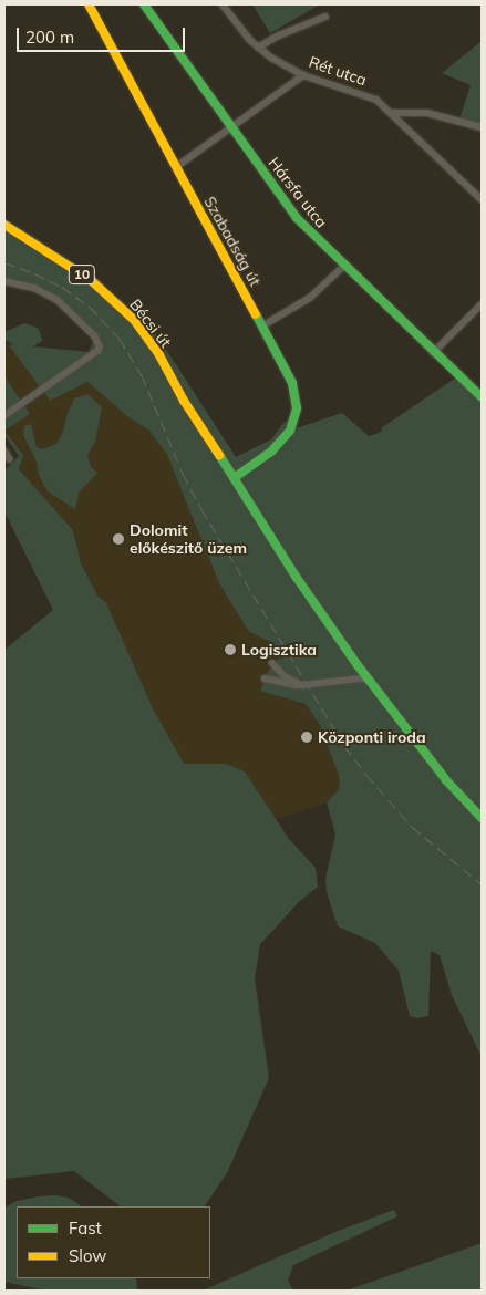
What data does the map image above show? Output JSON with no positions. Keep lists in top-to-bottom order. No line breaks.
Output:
{"streets":{"main road":["Hársfa utca","Szabadság út","10","Bécsi út"],"street":["Rét utca"]},"crossings":[["Szabadság út","10"],["Szabadság út","Bécsi út"],["10","Bécsi út"]],"places":["Dolomit előkészitő üzem","Logisztika","Központi iroda"],"legend":["Fast","Slow"],"scale_bar":"200 m"}
